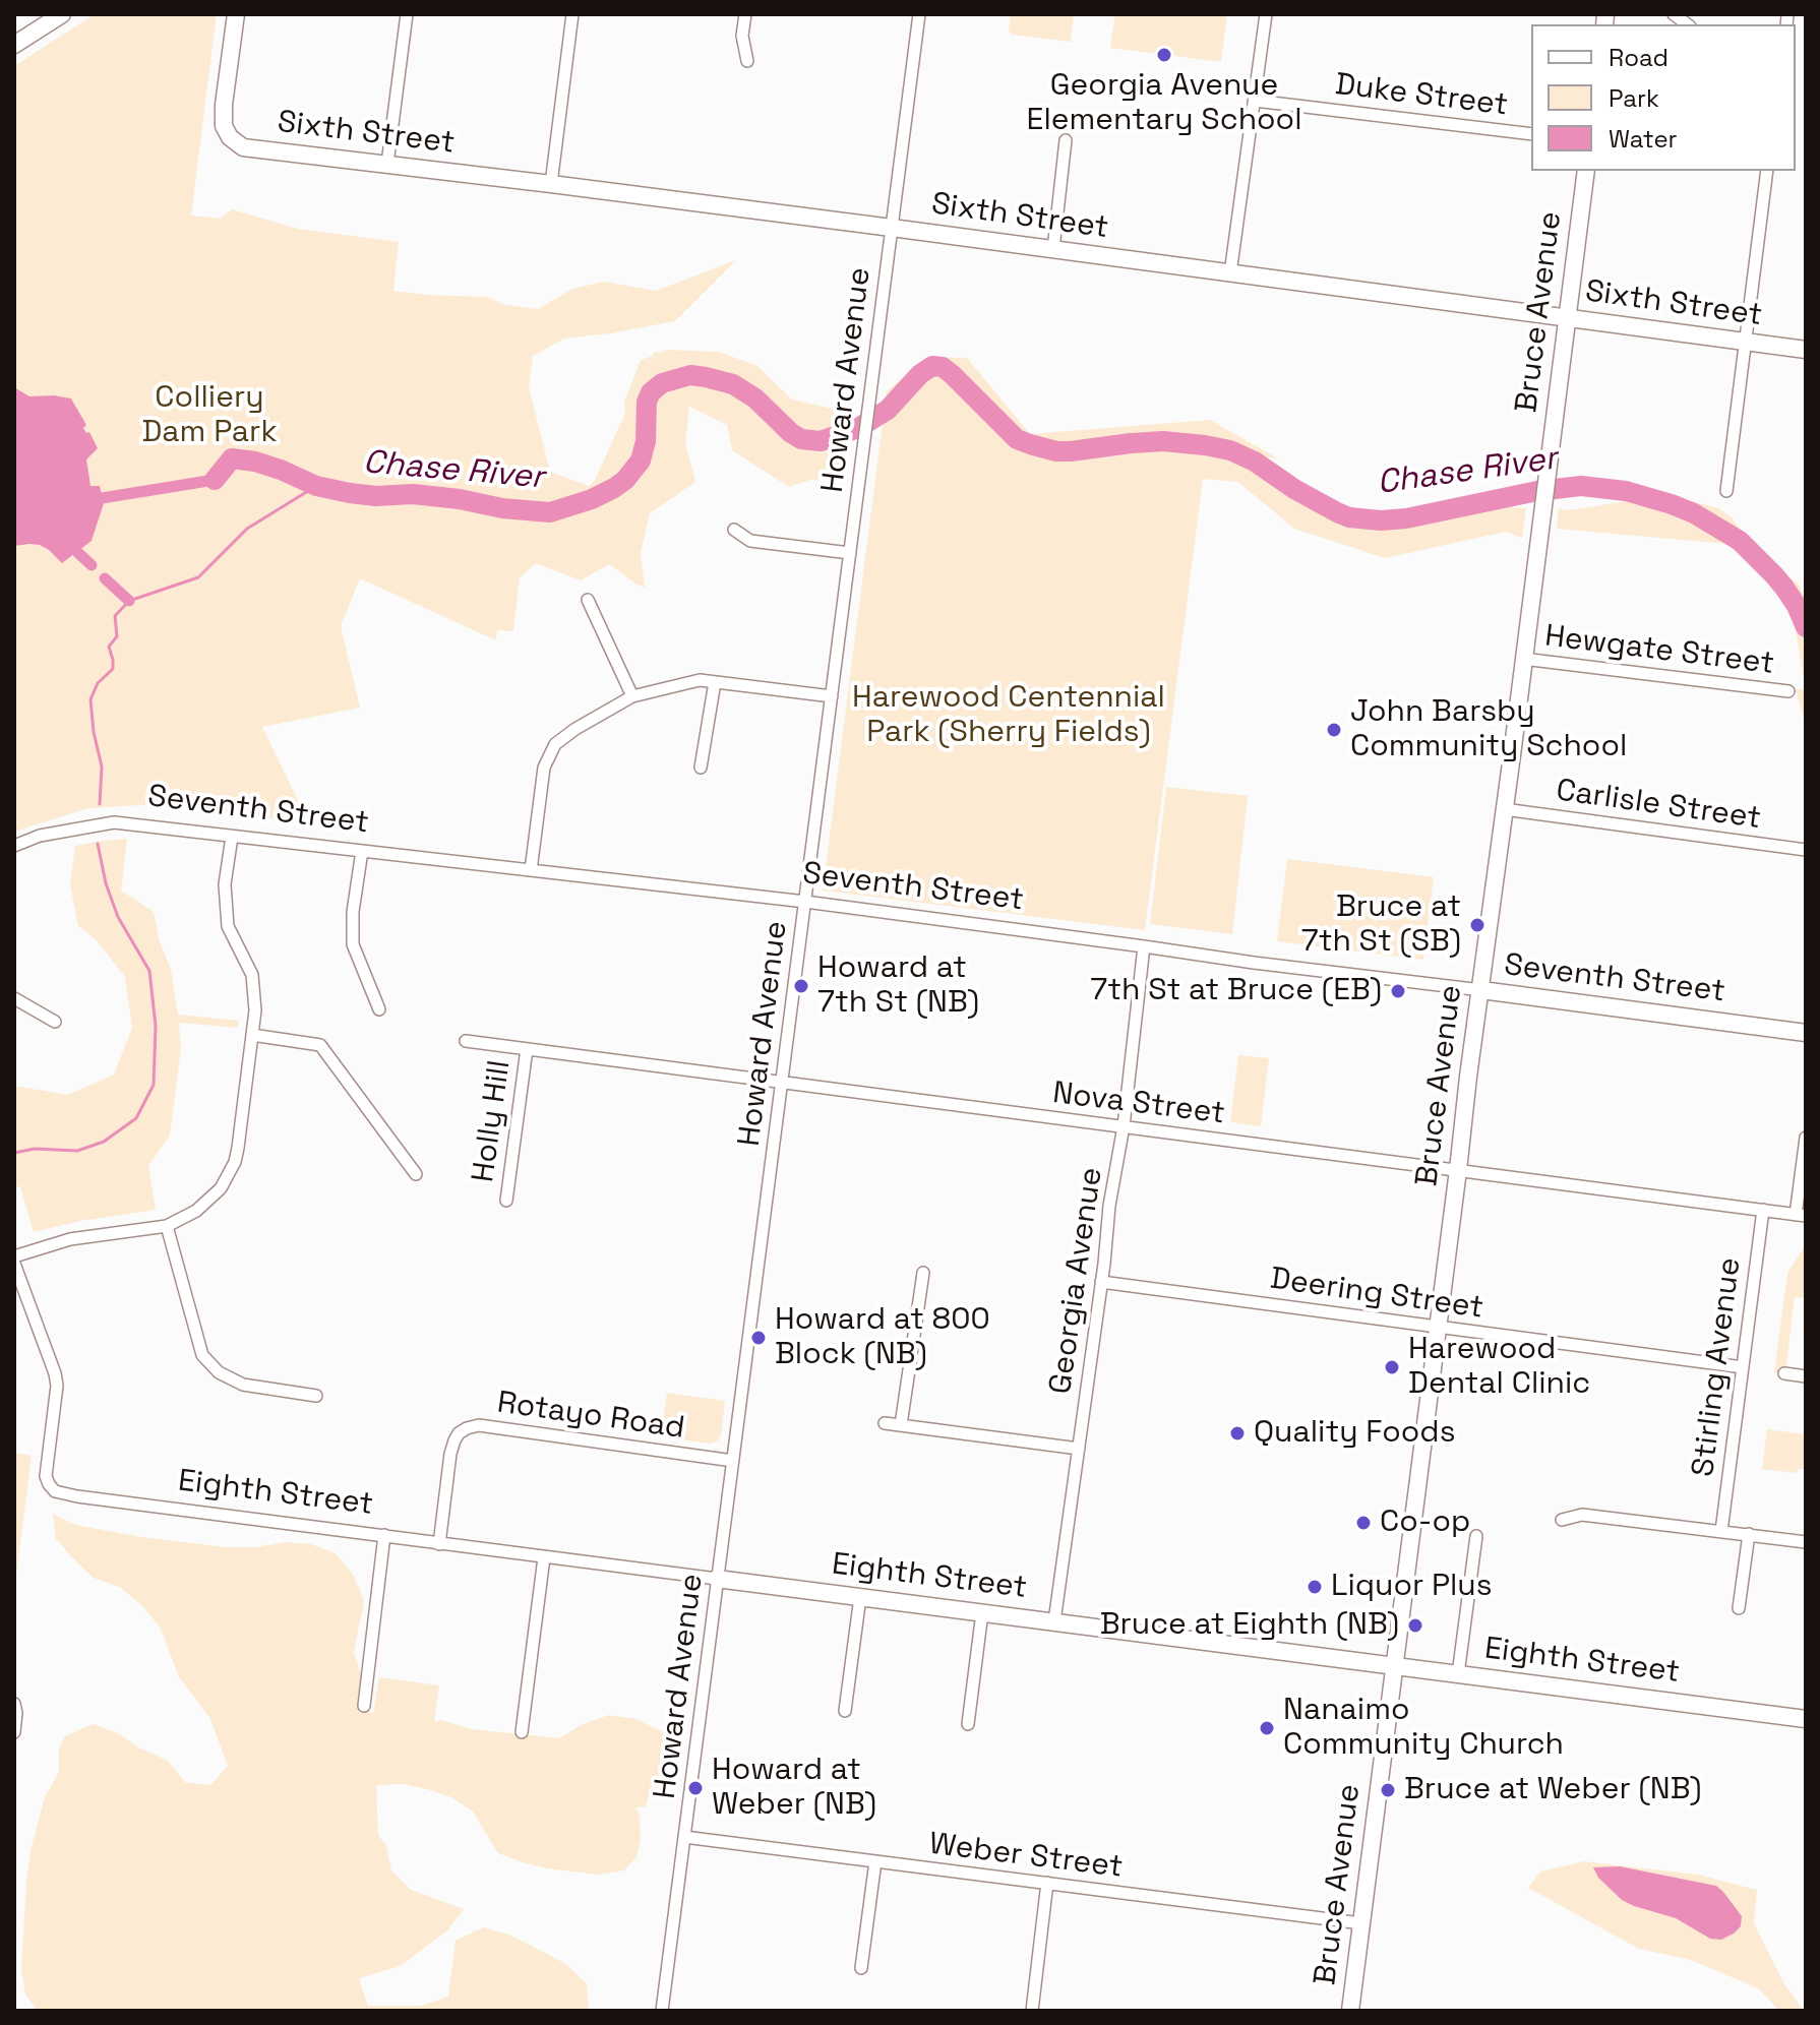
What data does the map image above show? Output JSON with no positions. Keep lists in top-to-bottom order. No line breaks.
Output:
{"streets":{"street":["Duke Street","Sixth Street","Bruce Avenue","Howard Avenue","Hewgate Street","Carlisle Street","Seventh Street","Nova Street","Holly Hill","Georgia Avenue","Deering Street","Stirling Avenue","Rotayo Road","Eighth Street","Weber Street"]},"crossings":[["Sixth Street","Bruce Avenue"],["Sixth Street","Howard Avenue"],["Bruce Avenue","Hewgate Street"],["Bruce Avenue","Carlisle Street"],["Bruce Avenue","Seventh Street"],["Bruce Avenue","Nova Street"],["Bruce Avenue","Deering Street"],["Bruce Avenue","Eighth Street"],["Bruce Avenue","Weber Street"],["Howard Avenue","Seventh Street"],["Howard Avenue","Nova Street"],["Howard Avenue","Rotayo Road"],["Howard Avenue","Eighth Street"],["Howard Avenue","Weber Street"],["Seventh Street","Georgia Avenue"],["Nova Street","Holly Hill"],["Nova Street","Georgia Avenue"],["Nova Street","Stirling Avenue"],["Georgia Avenue","Deering Street"],["Georgia Avenue","Eighth Street"],["Deering Street","Stirling Avenue"],["Rotayo Road","Eighth Street"]],"water":["Chase River"],"parks":["Colliery Dam Park","Harewood Centennial Park (Sherry Fields)"],"places":["Georgia Avenue Elementary School","John Barsby Community School","Bruce at 7th St (SB)","Howard at 7th St (NB)","7th St at Bruce (EB)","Howard at 800 Block (NB)","Harewood Dental Clinic","Quality Foods","Co-op","Liquor Plus","Bruce at Eighth (NB)","Nanaimo Community Church","Howard at Weber (NB)","Bruce at Weber (NB)"],"legend":["Road","Park","Water"]}
